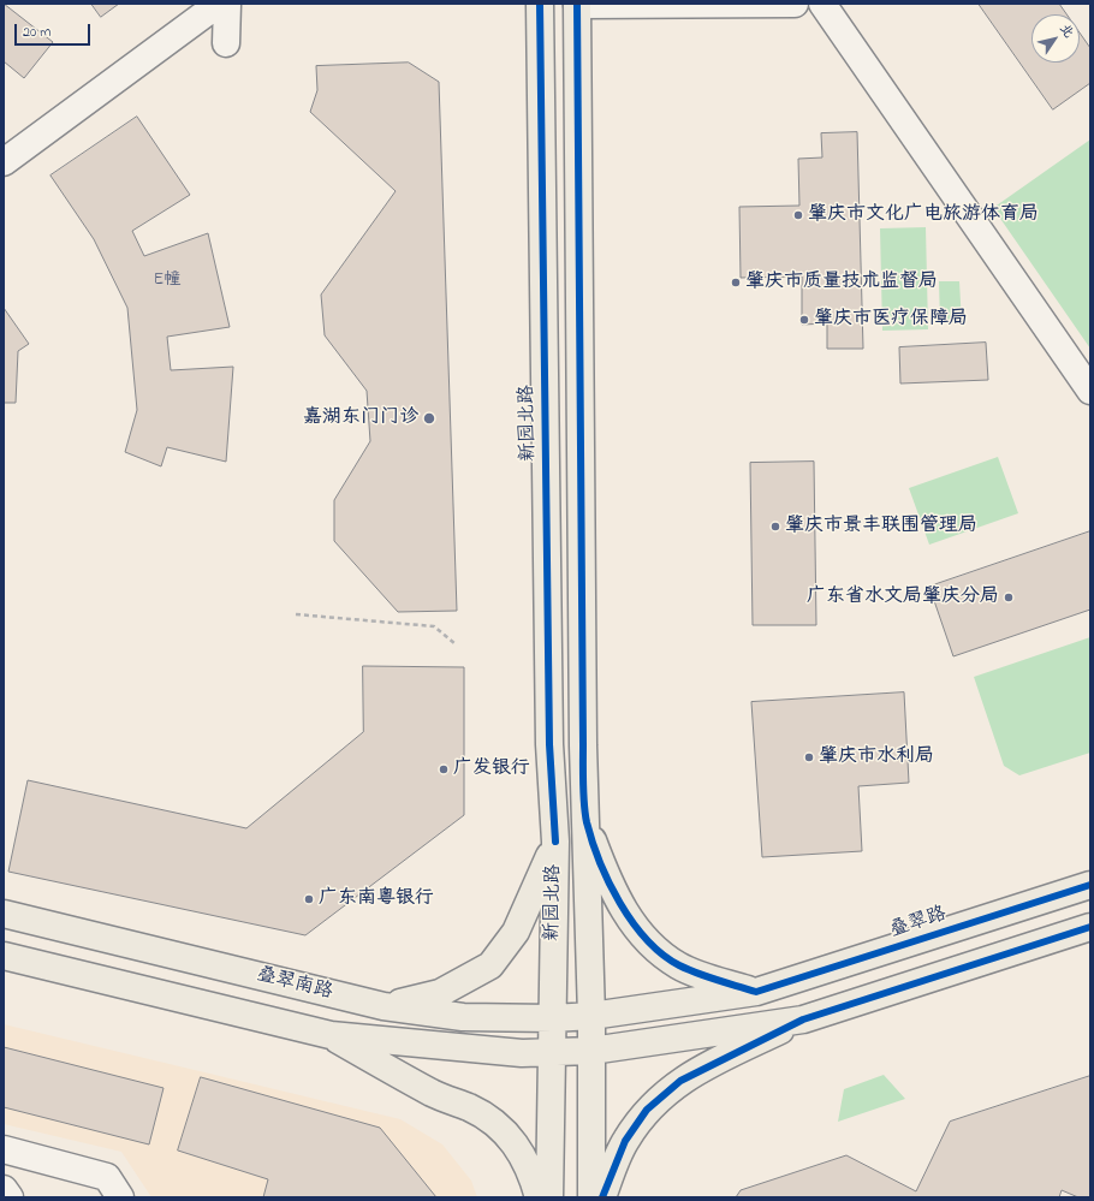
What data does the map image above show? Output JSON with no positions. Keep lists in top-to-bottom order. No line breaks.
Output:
{"streets":{"main road":["新园北路","叠翠路","叠翠南路"]},"crossings":[["新园北路","叠翠路"],["新园北路","叠翠南路"],["叠翠路","叠翠南路"]],"places":["肇庆市文化广电旅游体育局","肇庆市质量技术监督局","肇庆市医疗保障局","嘉湖东门门诊","肇庆市景丰联围管理局","广东省水文局肇庆分局","肇庆市水利局","广发银行","广东南粤银行"],"house_numbers":["E幢"],"scale_bar":"20 m","north":"top right"}
